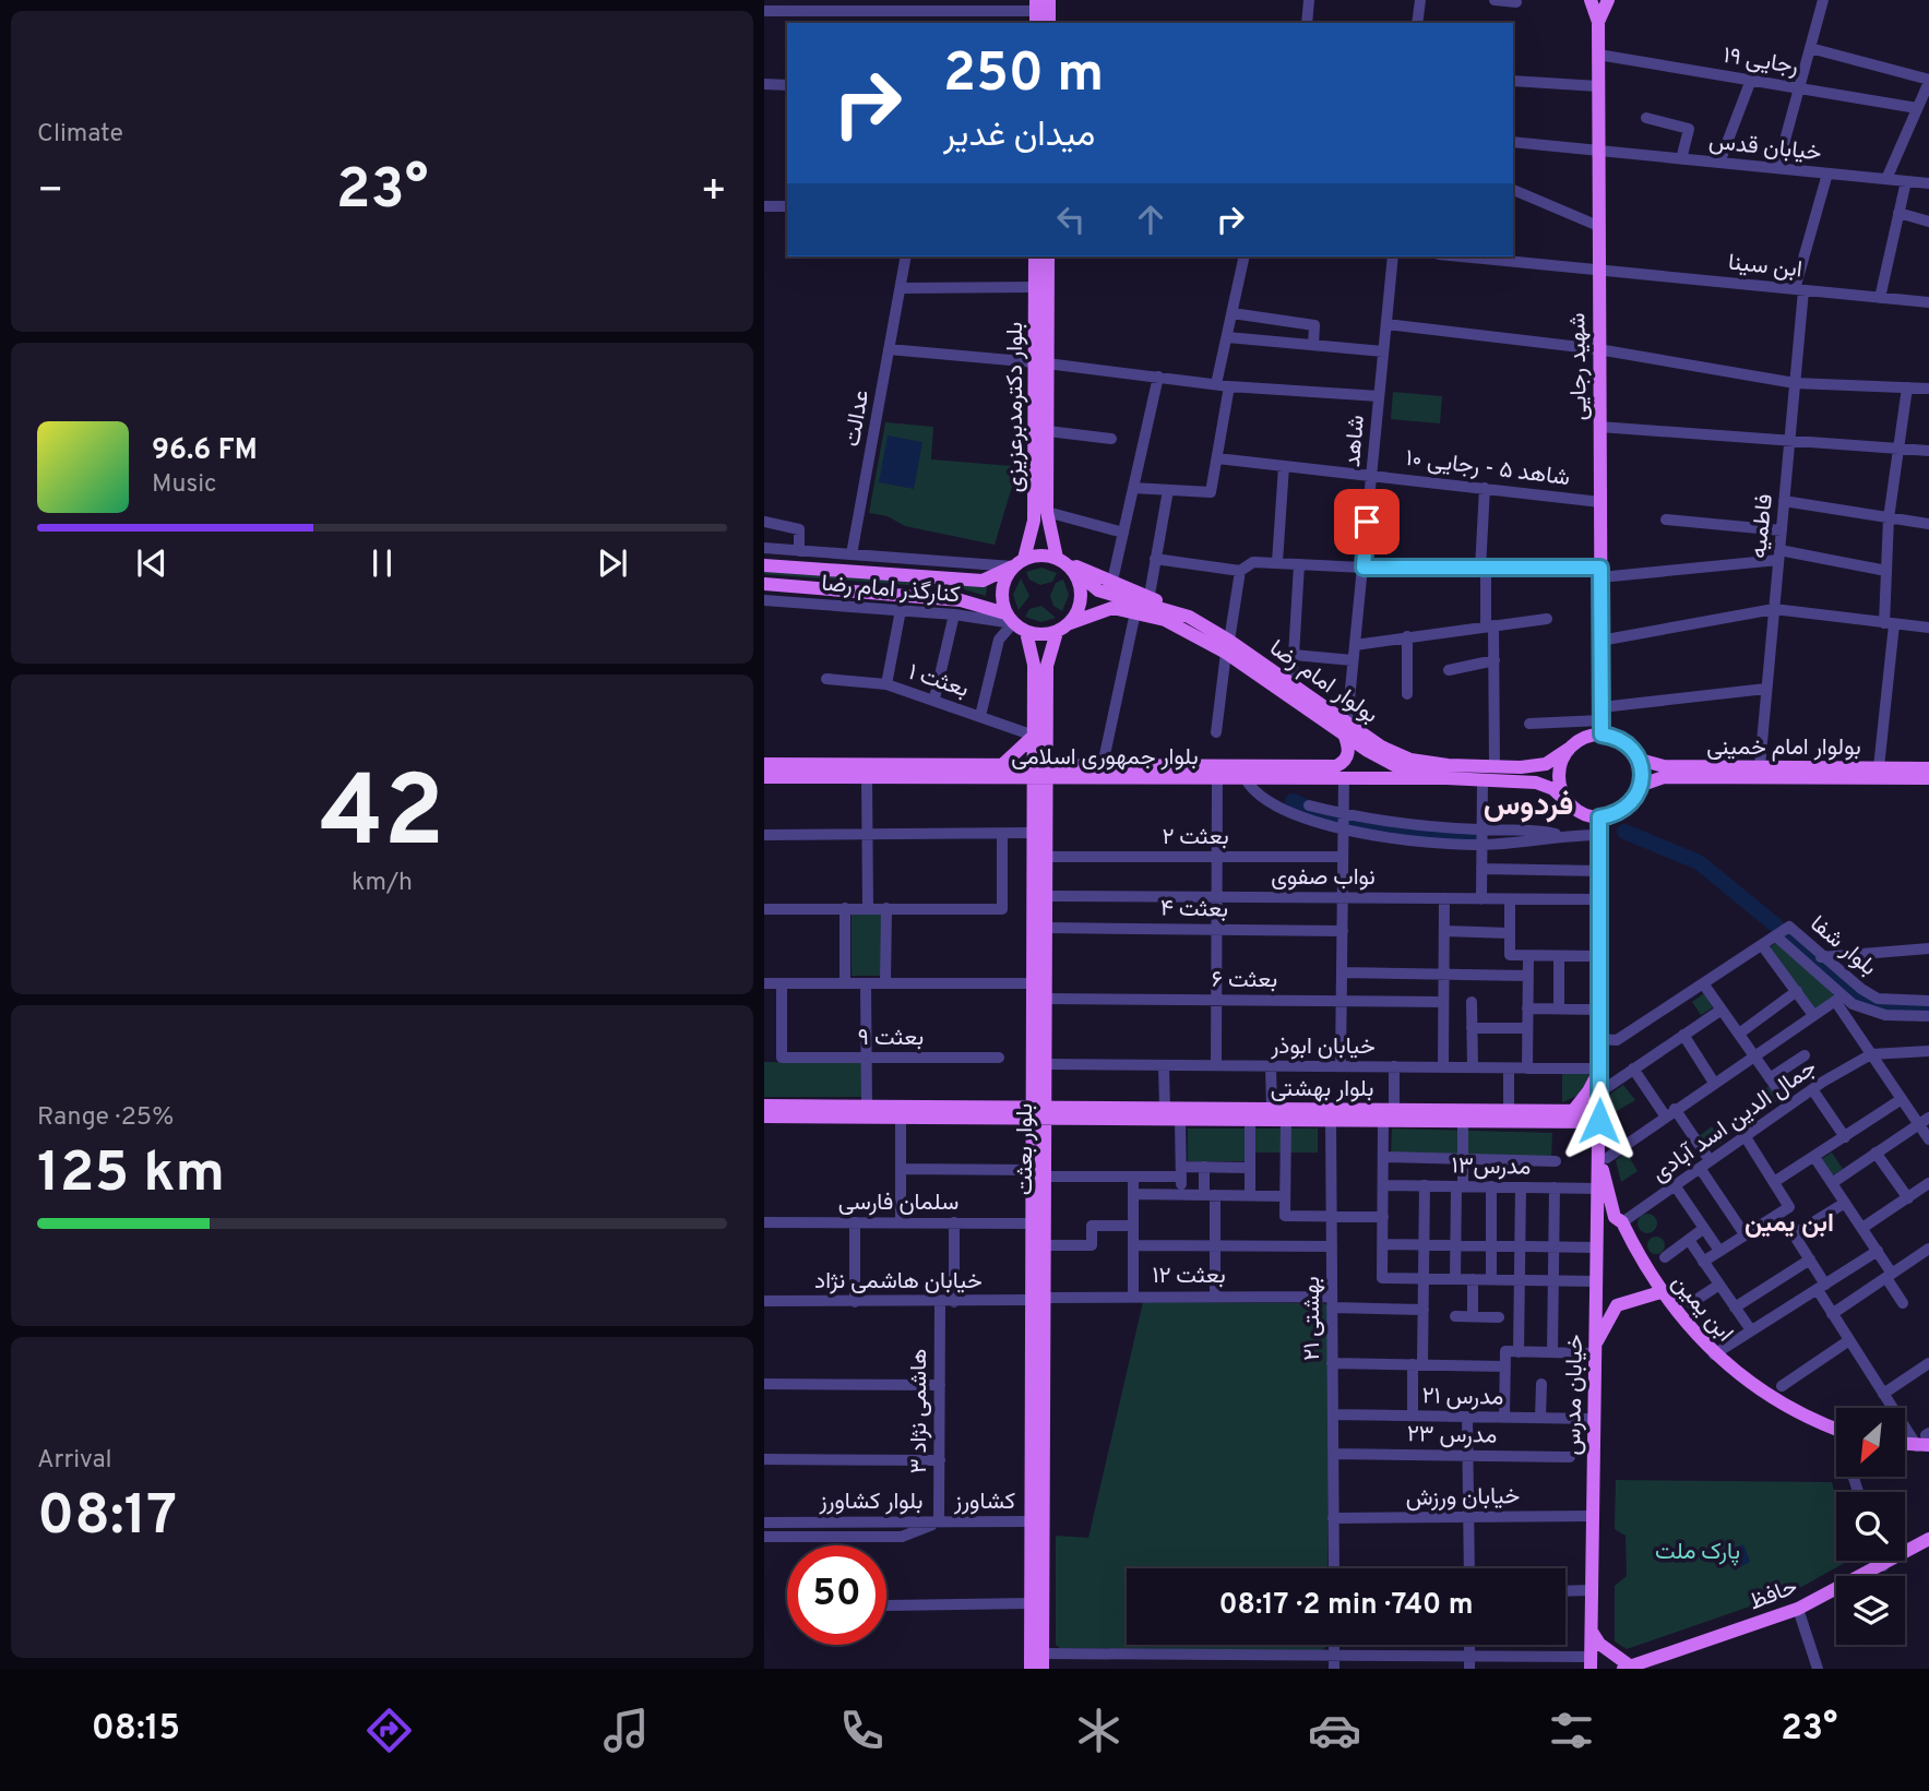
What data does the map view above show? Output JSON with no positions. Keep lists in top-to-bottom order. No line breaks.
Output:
{"streets":{"main road":["شهید رجایی","بلوار دکترمدبرعزیزی","بولوار امام رضا","بولوار امام خمینی","بلوار جمهوری اسلامی","بلوار بهشتی","بلوار بعثت","ابن یمین","خیابان مدرس","حافظ"],"street":["رجایی ۱۹","خیابان قدس","ابن سینا","عدالت","شاهد","شاهد ۵ - رجایی ۱۰","فاطمیه","کنارگذر امام رضا","بعثت ۱","بعثت ۲","نواب صفوی","بعثت ۴","بلوار شفا","بعثت ۶","بعثت ۹","خیابان ابوذر","جمال الدین اسد آبادی","مدرس۱۳","سلمان فارسی","بعثت ۱۲","خیابان هاشمی نژاد","بهشتی ۲۱","مدرس ۲۱","هاشمی نژاد ۳","مدرس ۲۳","خیابان ورزش","بلوار کشاورز","کشاورز"]},"crossings":[["رجایی ۱۹","شهید رجایی"],["خیابان قدس","شهید رجایی"],["خیابان قدس","فاطمیه"],["ابن سینا","شهید رجایی"],["ابن سینا","فاطمیه"],["شهید رجایی","شاهد ۵ - رجایی ۱۰"],["شهید رجایی","بولوار امام رضا"],["شهید رجایی","بولوار امام خمینی"],["شهید رجایی","خیابان مدرس"],["بلوار دکترمدبرعزیزی","کنارگذر امام رضا"],["بلوار دکترمدبرعزیزی","بولوار امام رضا"],["بلوار دکترمدبرعزیزی","بلوار بعثت"],["عدالت","کنارگذر امام رضا"],["شاهد","شاهد ۵ - رجایی ۱۰"],["شاهد","بولوار امام رضا"],["شاهد","بلوار جمهوری اسلامی"],["فاطمیه","بولوار امام خمینی"],["کنارگذر امام رضا","بولوار امام رضا"],["کنارگذر امام رضا","بلوار بعثت"],["بعثت ۱","بلوار بعثت"],["بولوار امام رضا","بولوار امام خمینی"],["بولوار امام رضا","بلوار جمهوری اسلامی"],["بولوار امام رضا","بلوار بعثت"],["بولوار امام رضا","خیابان مدرس"],["بولوار امام خمینی","خیابان مدرس"],["بلوار جمهوری اسلامی","بلوار بعثت"],["بعثت ۲","بلوار بعثت"],["نواب صفوی","بلوار بعثت"],["نواب صفوی","خیابان مدرس"],["بعثت ۴","بلوار بعثت"],["بعثت ۶","بلوار بعثت"],["خیابان ابوذر","بلوار بعثت"],["خیابان ابوذر","خیابان مدرس"],["بلوار بهشتی","بلوار بعثت"],["بلوار بهشتی","بهشتی ۲۱"],["بلوار بهشتی","خیابان مدرس"],["جمال الدین اسد آبادی","ابن یمین"],["جمال الدین اسد آبادی","خیابان مدرس"],["بلوار بعثت","سلمان فارسی"],["بلوار بعثت","بعثت ۱۲"],["بلوار بعثت","خیابان هاشمی نژاد"],["بلوار بعثت","کشاورز"],["مدرس۱۳","خیابان مدرس"],["بعثت ۱۲","خیابان هاشمی نژاد"],["بعثت ۱۲","بهشتی ۲۱"],["خیابان هاشمی نژاد","هاشمی نژاد ۳"],["ابن یمین","خیابان مدرس"],["بهشتی ۲۱","مدرس ۲۱"],["بهشتی ۲۱","مدرس ۲۳"],["بهشتی ۲۱","خیابان ورزش"],["خیابان مدرس","مدرس ۲۱"],["خیابان مدرس","خیابان ورزش"],["هاشمی نژاد ۳","بلوار کشاورز"],["هاشمی نژاد ۳","کشاورز"],["بلوار کشاورز","کشاورز"]],"districts":["فردوس","ابن یمین"],"parks":["پارک ملت"],"north":"bottom left","page":{"tile":["Climate",["42","km/h"],["Range · 25%","125 km"],["Arrival","08:17"]],"turn":["250 m","میدان غدیر"],"heat":["−","23°","+"],"song":["96.6 FM","Music"],"limit":"50","trip":"08:17 · 2 min · 740 m","tabs":["08:15","23°"]}}
